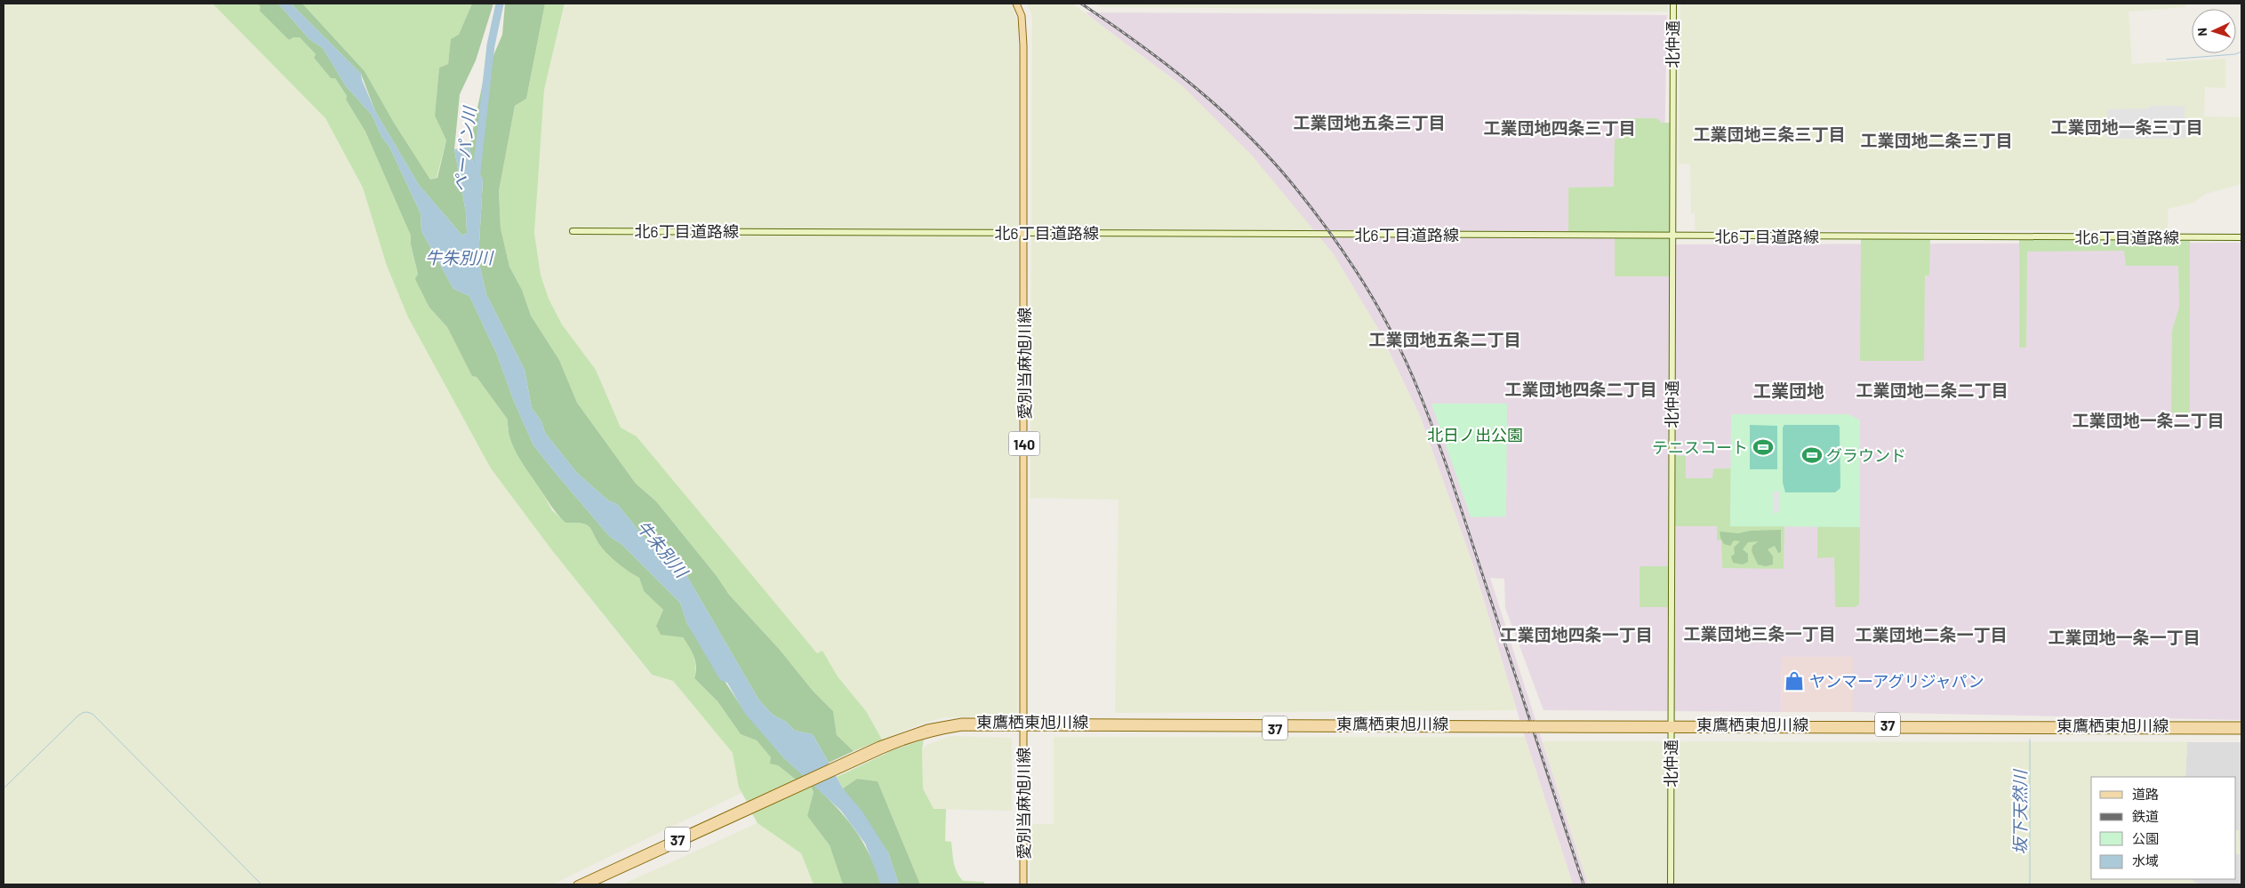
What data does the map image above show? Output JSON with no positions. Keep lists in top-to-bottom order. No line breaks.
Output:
{"streets":{"main road":["愛別当麻旭川線","140","東鷹栖東旭川線","37"],"street":["北仲通","北6丁目道路線"]},"crossings":[["北仲通","北6丁目道路線"],["北仲通","東鷹栖東旭川線"],["北6丁目道路線","愛別当麻旭川線"],["愛別当麻旭川線","東鷹栖東旭川線"]],"districts":["工業団地五条三丁目","工業団地一条三丁目","工業団地四条三丁目","工業団地三条三丁目","工業団地二条三丁目","工業団地五条二丁目","工業団地四条二丁目","工業団地二条二丁目","工業団地","工業団地一条二丁目","工業団地三条一丁目","工業団地四条一丁目","工業団地二条一丁目","工業団地一条一丁目"],"water":["ペーパン川","牛朱別川","坂下天然川"],"parks":["北日ノ出公園"],"places":{"sports":["テニスコート","グラウンド"],"shop":["ヤンマーアグリジャパン"]},"legend":["道路","鉄道","公園","水域"],"north":"left"}
